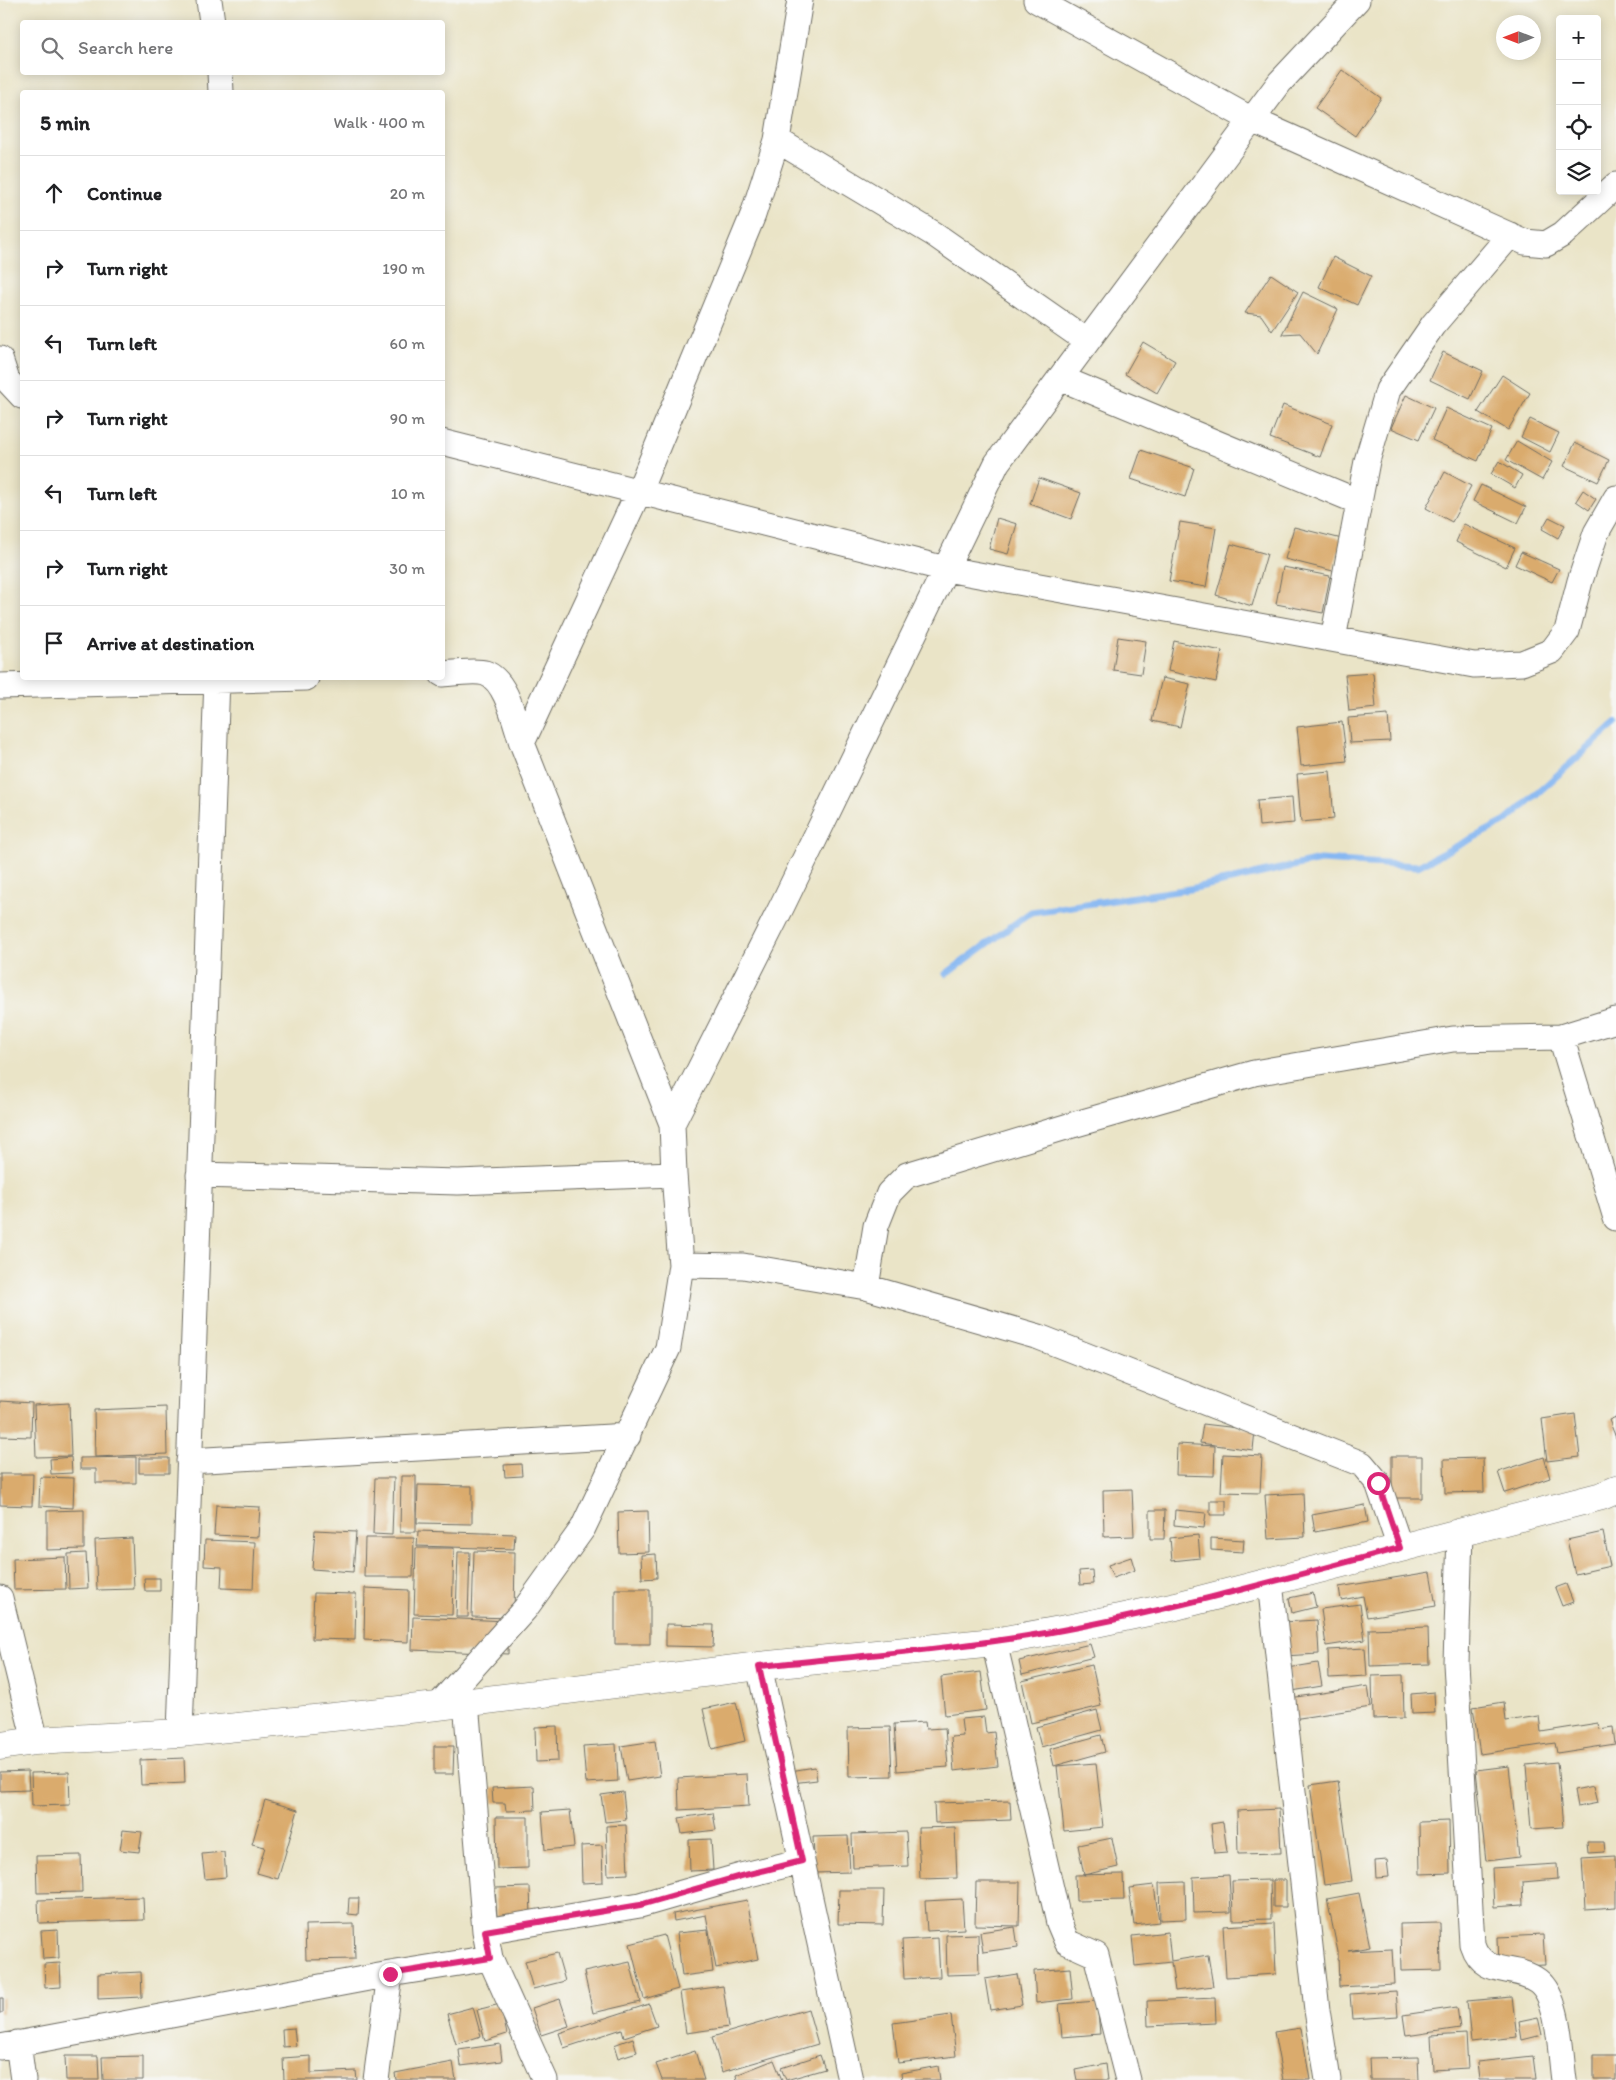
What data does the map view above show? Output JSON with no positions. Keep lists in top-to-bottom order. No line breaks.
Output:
{"north":"left","page":{"map_buttons":["+","−"],"search":"Search here","heading":["5 min","Walk · 400 m"],"list":[["Continue","20 m"],["Turn right","190 m"],["Turn left","60 m"],["Turn right","90 m"],["Turn left","10 m"],["Turn right","30 m"],"Arrive at destination"]}}
